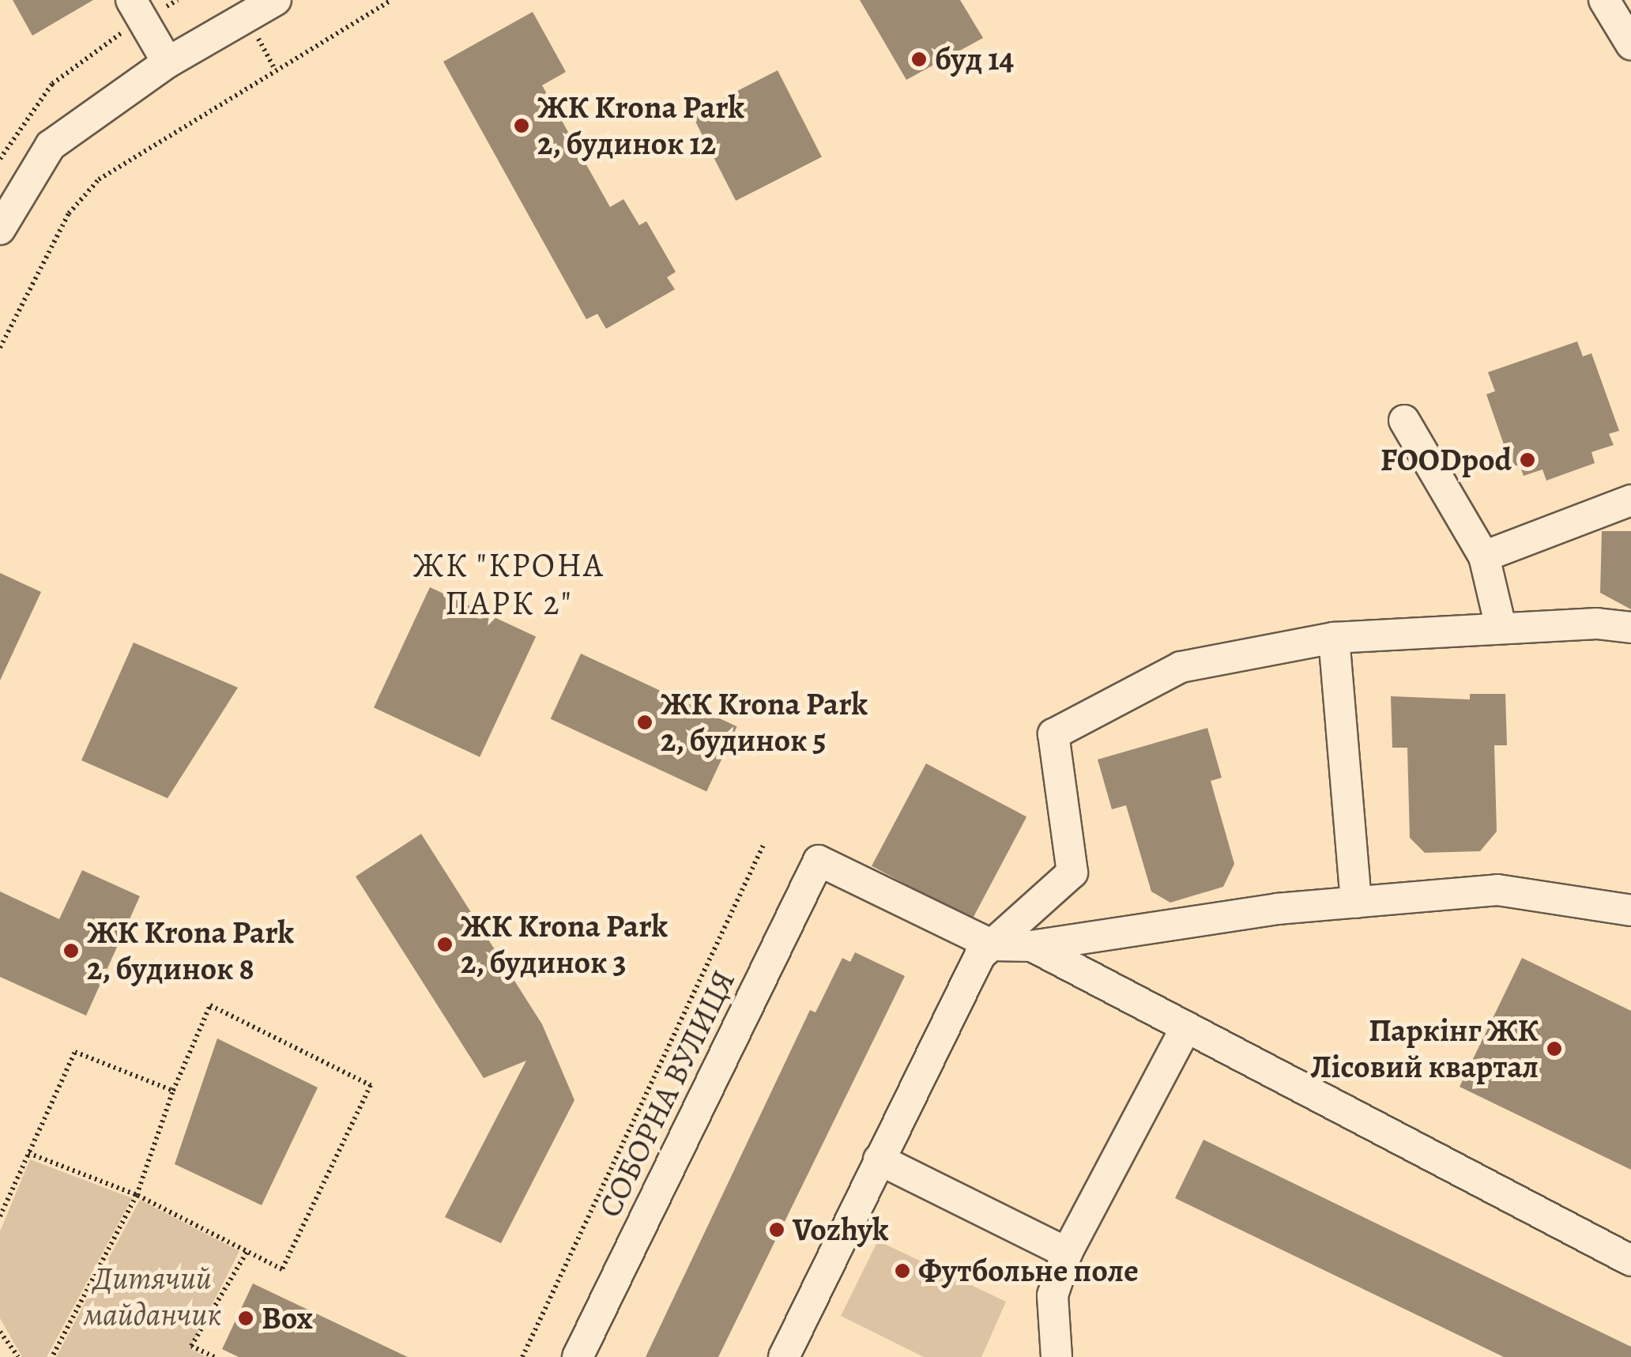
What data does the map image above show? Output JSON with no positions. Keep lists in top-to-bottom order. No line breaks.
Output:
{"streets":{"street":["СОБОРНА ВУЛИЦЯ"]},"districts":["ЖК \"КРОНА ПАРК 2\""],"parks":["Дитячий майданчик"],"places":["буд 14","ЖК Krona Park 2, будинок 12","FOODpod","ЖК Krona Park 2, будинок 5","ЖК Krona Park 2, будинок 3","ЖК Krona Park 2, будинок 8","Паркінг ЖК Лісовий квартал","Vozhyk","Футбольне поле","Box"]}
